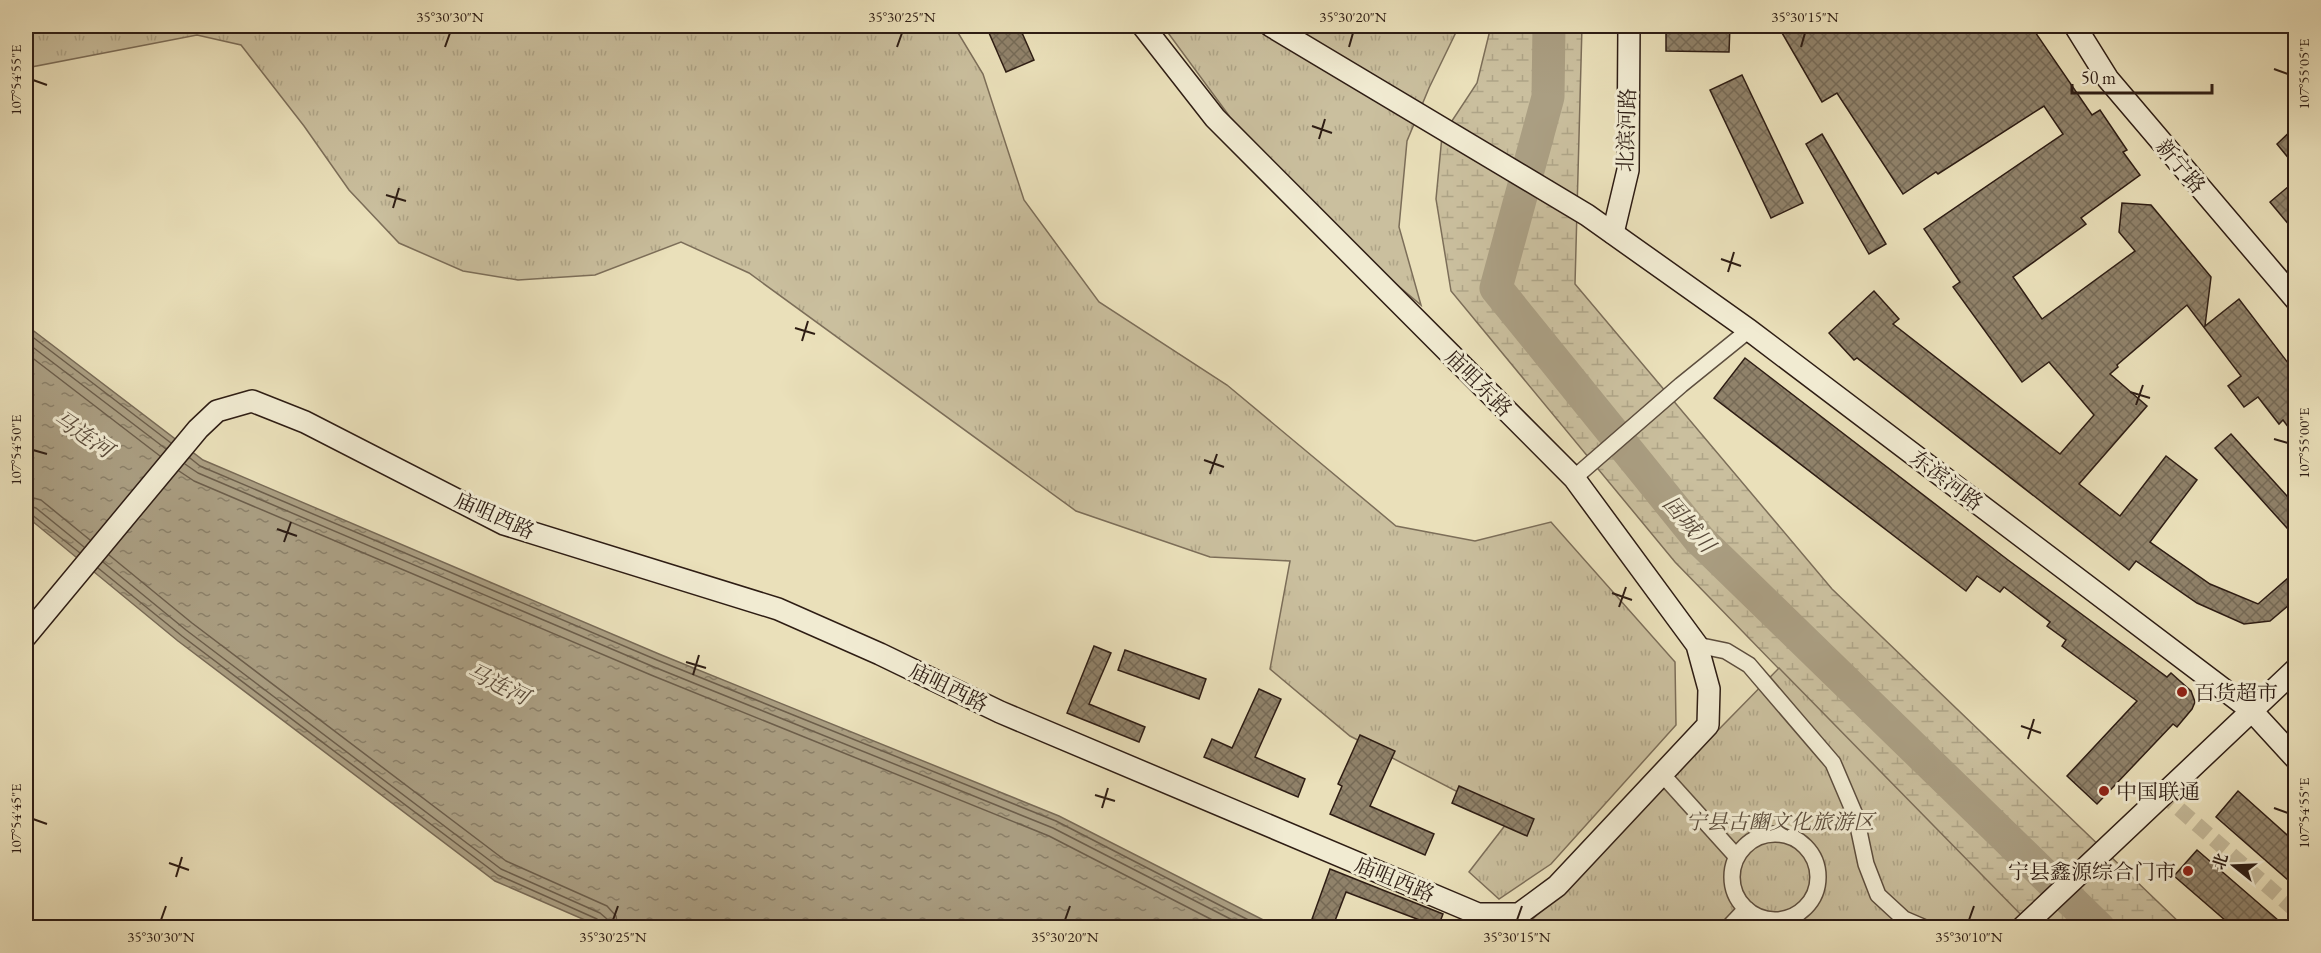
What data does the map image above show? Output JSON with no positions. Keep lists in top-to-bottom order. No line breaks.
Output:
{"streets":{"street":["北滨河路","新宁路","庙咀东路","东滨河路","庙咀西路"]},"crossings":[["北滨河路","东滨河路"],["庙咀东路","庙咀西路"]],"water":["马连河","固城川"],"parks":["宁县古豳文化旅游区"],"places":["百货超市","中国联通","宁县鑫源综合门市"],"scale_bar":"50 m","north":"left","coordinates":["35°30'30\"N","35°30'25\"N","35°30'20\"N","35°30'15\"N","107°55'05\"E","107°54'55\"E","107°55'00\"E","107°54'50\"E","107°54'45\"E","35°30'10\"N"]}
